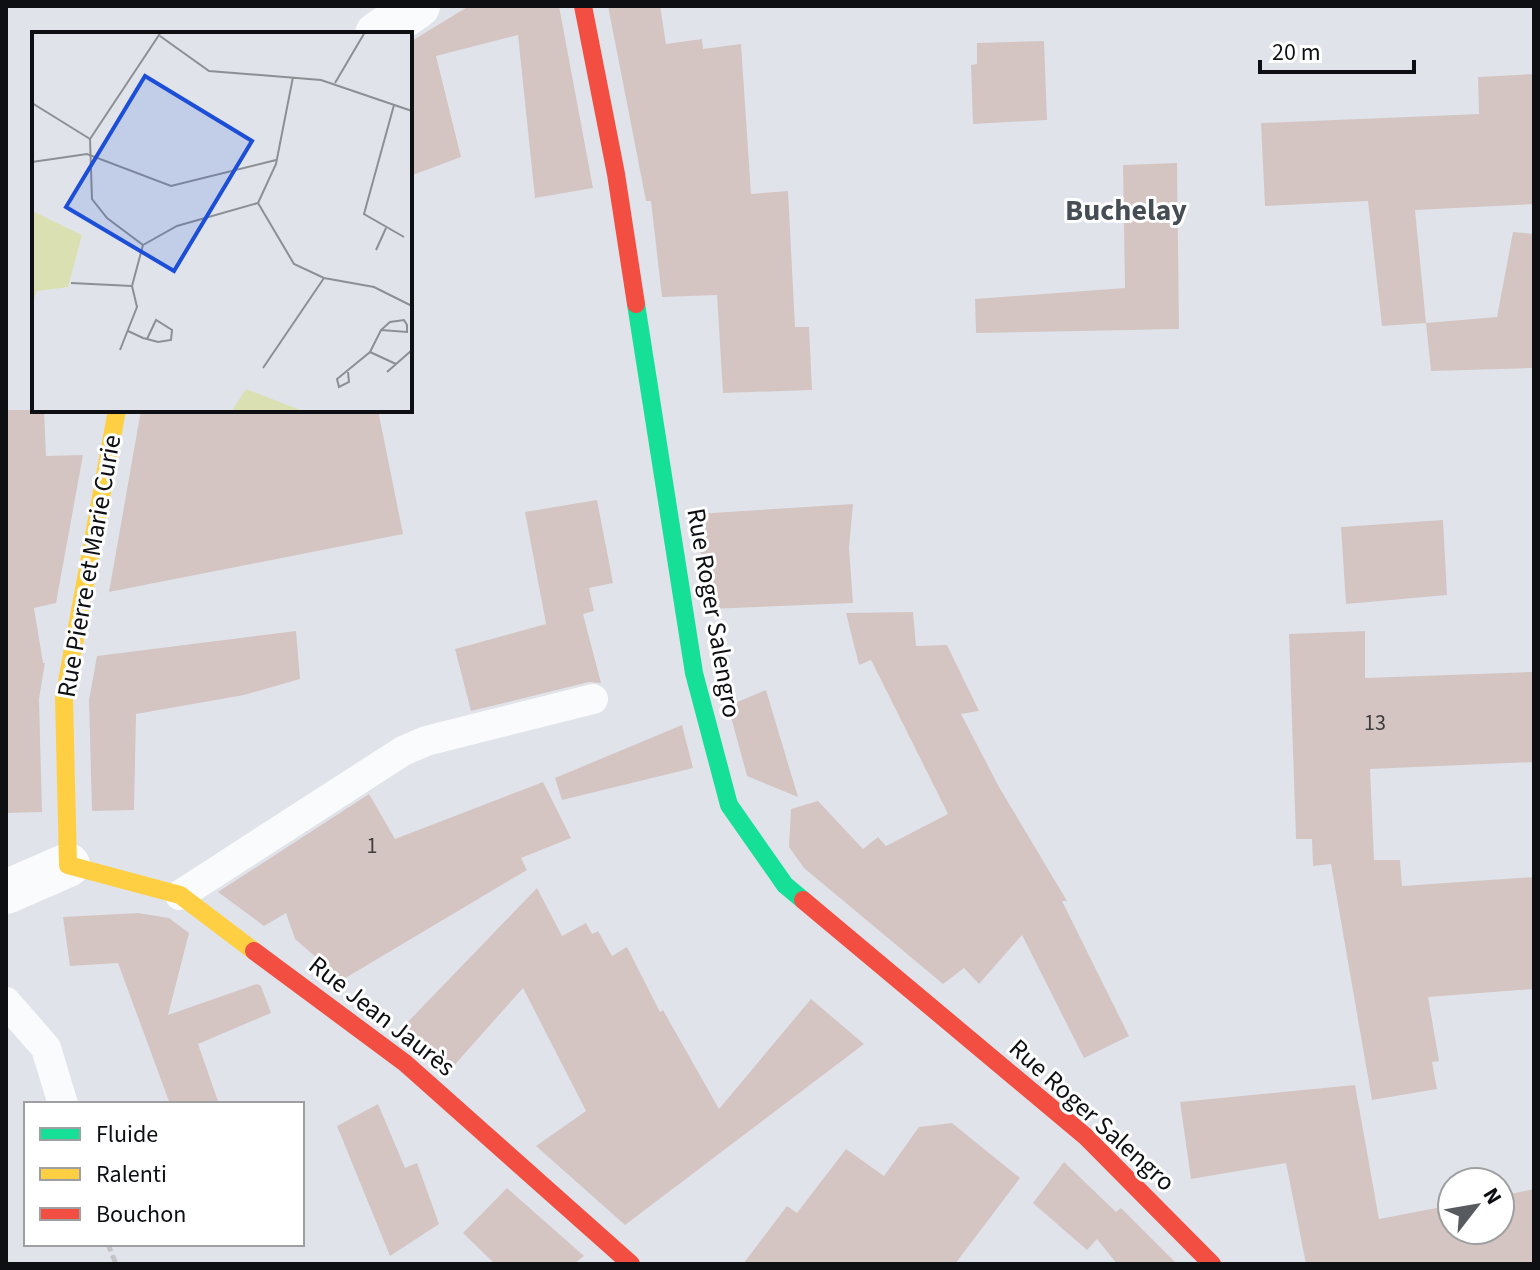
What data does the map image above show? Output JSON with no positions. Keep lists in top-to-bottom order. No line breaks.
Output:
{"streets":{"street":["Rue Pierre et Marie Curie","Rue Roger Salengro","Rue Jean Jaurès"]},"crossings":[["Rue Pierre et Marie Curie","Rue Jean Jaurès"]],"districts":["Buchelay"],"house_numbers":["13","1"],"legend":["Fluide","Ralenti","Bouchon"],"scale_bar":"20 m","north":"top right"}
